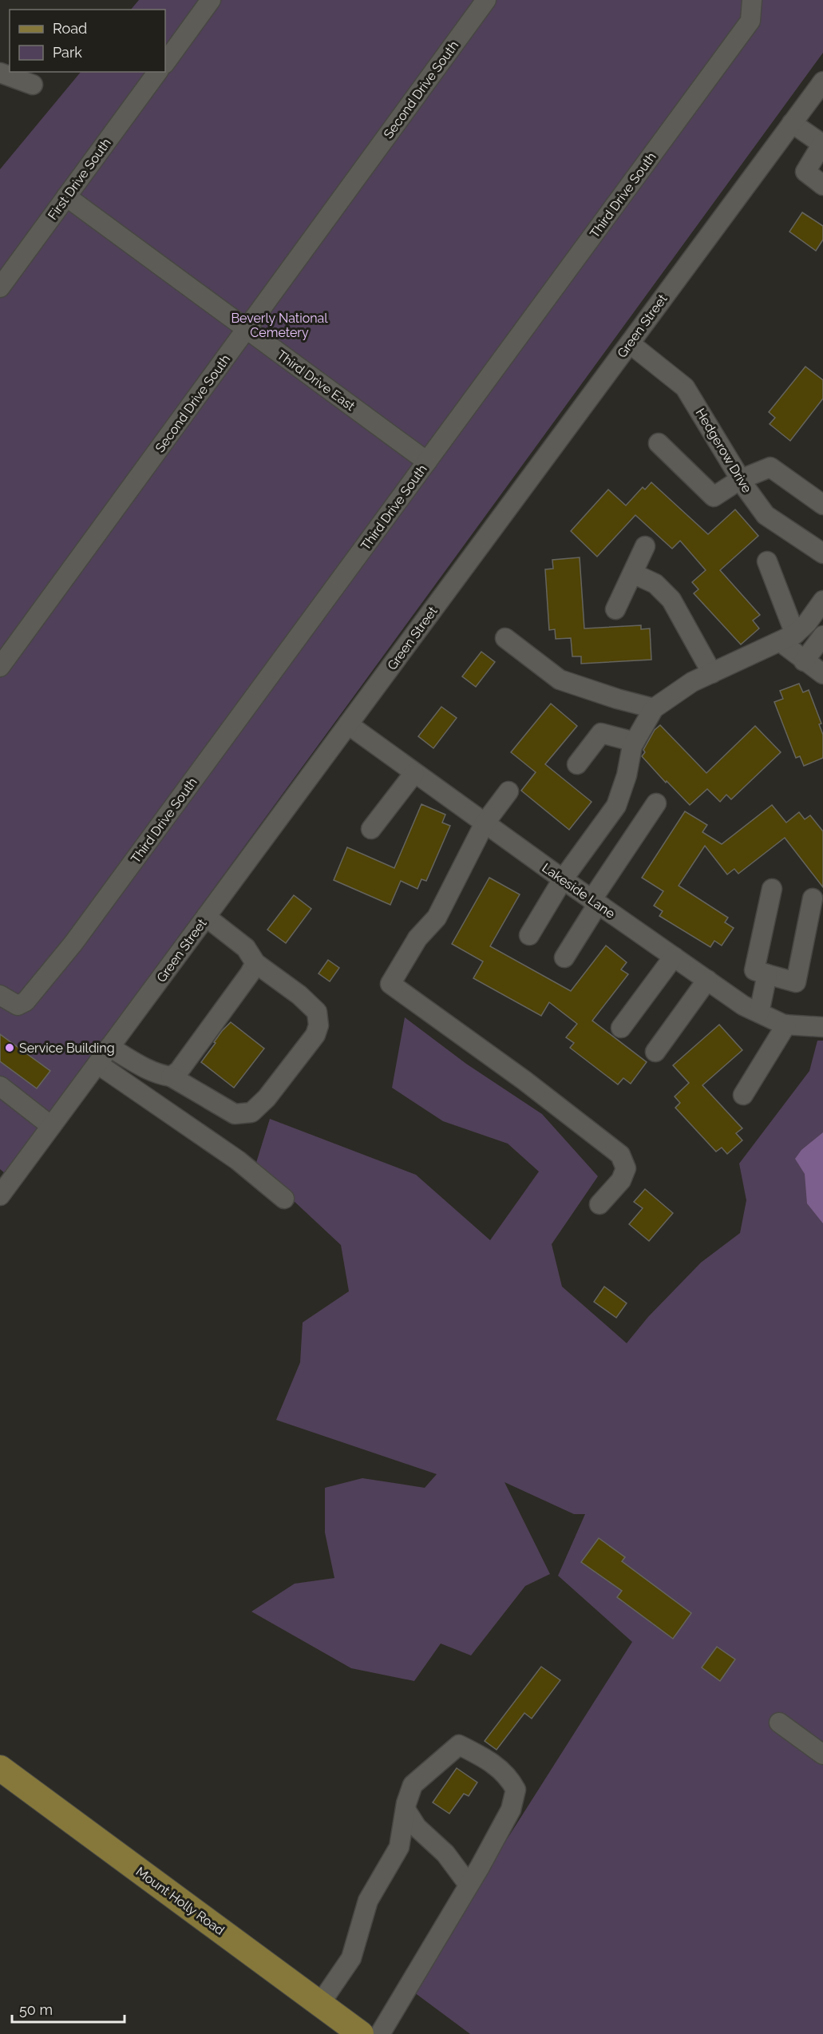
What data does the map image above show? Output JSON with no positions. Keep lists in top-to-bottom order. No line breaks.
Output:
{"streets":{"main road":["Mount Holly Road"],"street":["Second Drive South","First Drive South","Third Drive South","Green Street","Third Drive East","Hedgerow Drive","Lakeside Lane"]},"crossings":[["Second Drive South","Third Drive East"],["First Drive South","Third Drive East"],["Third Drive South","Third Drive East"],["Green Street","Hedgerow Drive"],["Green Street","Lakeside Lane"]],"parks":["Beverly National Cemetery"],"places":["Service Building"],"legend":["Road","Park"],"scale_bar":"50 m"}
